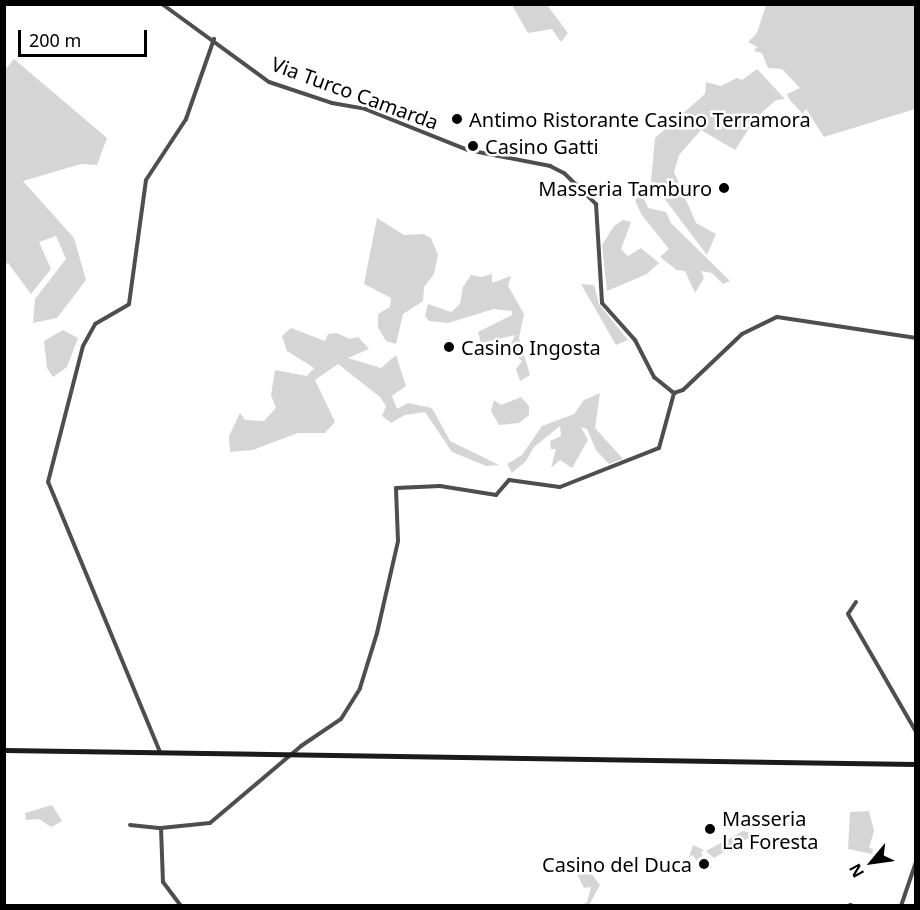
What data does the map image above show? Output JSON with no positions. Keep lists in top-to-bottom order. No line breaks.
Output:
{"streets":{"street":["Via Turco Camarda"]},"places":["Antimo Ristorante Casino Terramora","Casino Gatti","Masseria Tamburo","Casino Ingosta","Masseria La Foresta","Casino del Duca"],"scale_bar":"200 m","north":"bottom left"}
